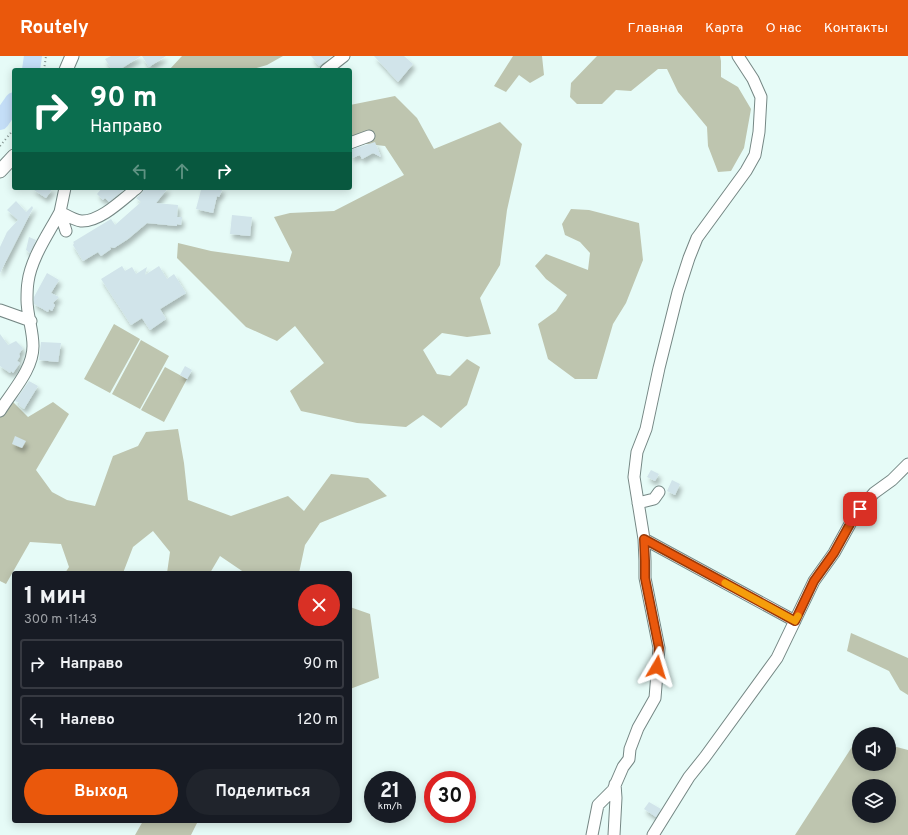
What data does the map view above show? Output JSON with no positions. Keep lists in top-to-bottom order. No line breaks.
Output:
{"page":{"header":"Routely","nav":["Главная","Карта","О нас","Контакты"],"turn":["90 m","Направо"],"heading":["1 мин","300 m · 11:43"],"list":[{"name":"Направо","value":"90 m"},{"name":"Налево","value":"120 m"}],"buttons":["Выход","Поделиться"],"speed":"21 km/h","limit":"30"}}
